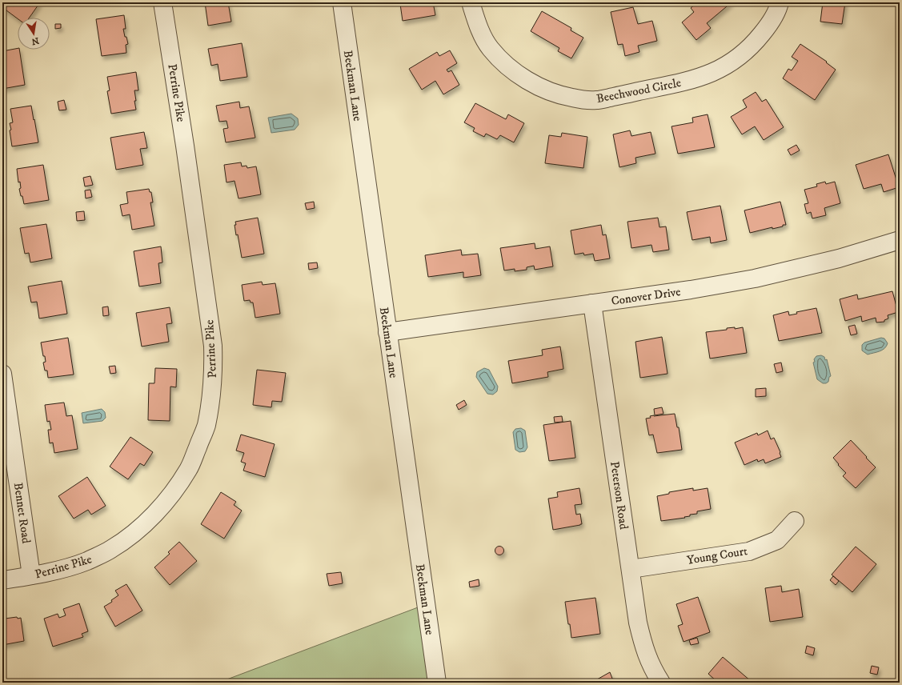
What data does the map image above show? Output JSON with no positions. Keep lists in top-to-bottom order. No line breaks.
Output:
{"streets":{"street":["Beekman Lane","Beechwood Circle","Perrine Pike","Conover Drive","Peterson Road","Bennet Road","Young Court"]},"crossings":[["Beekman Lane","Conover Drive"],["Perrine Pike","Bennet Road"],["Conover Drive","Peterson Road"],["Peterson Road","Young Court"]],"north":"bottom"}
